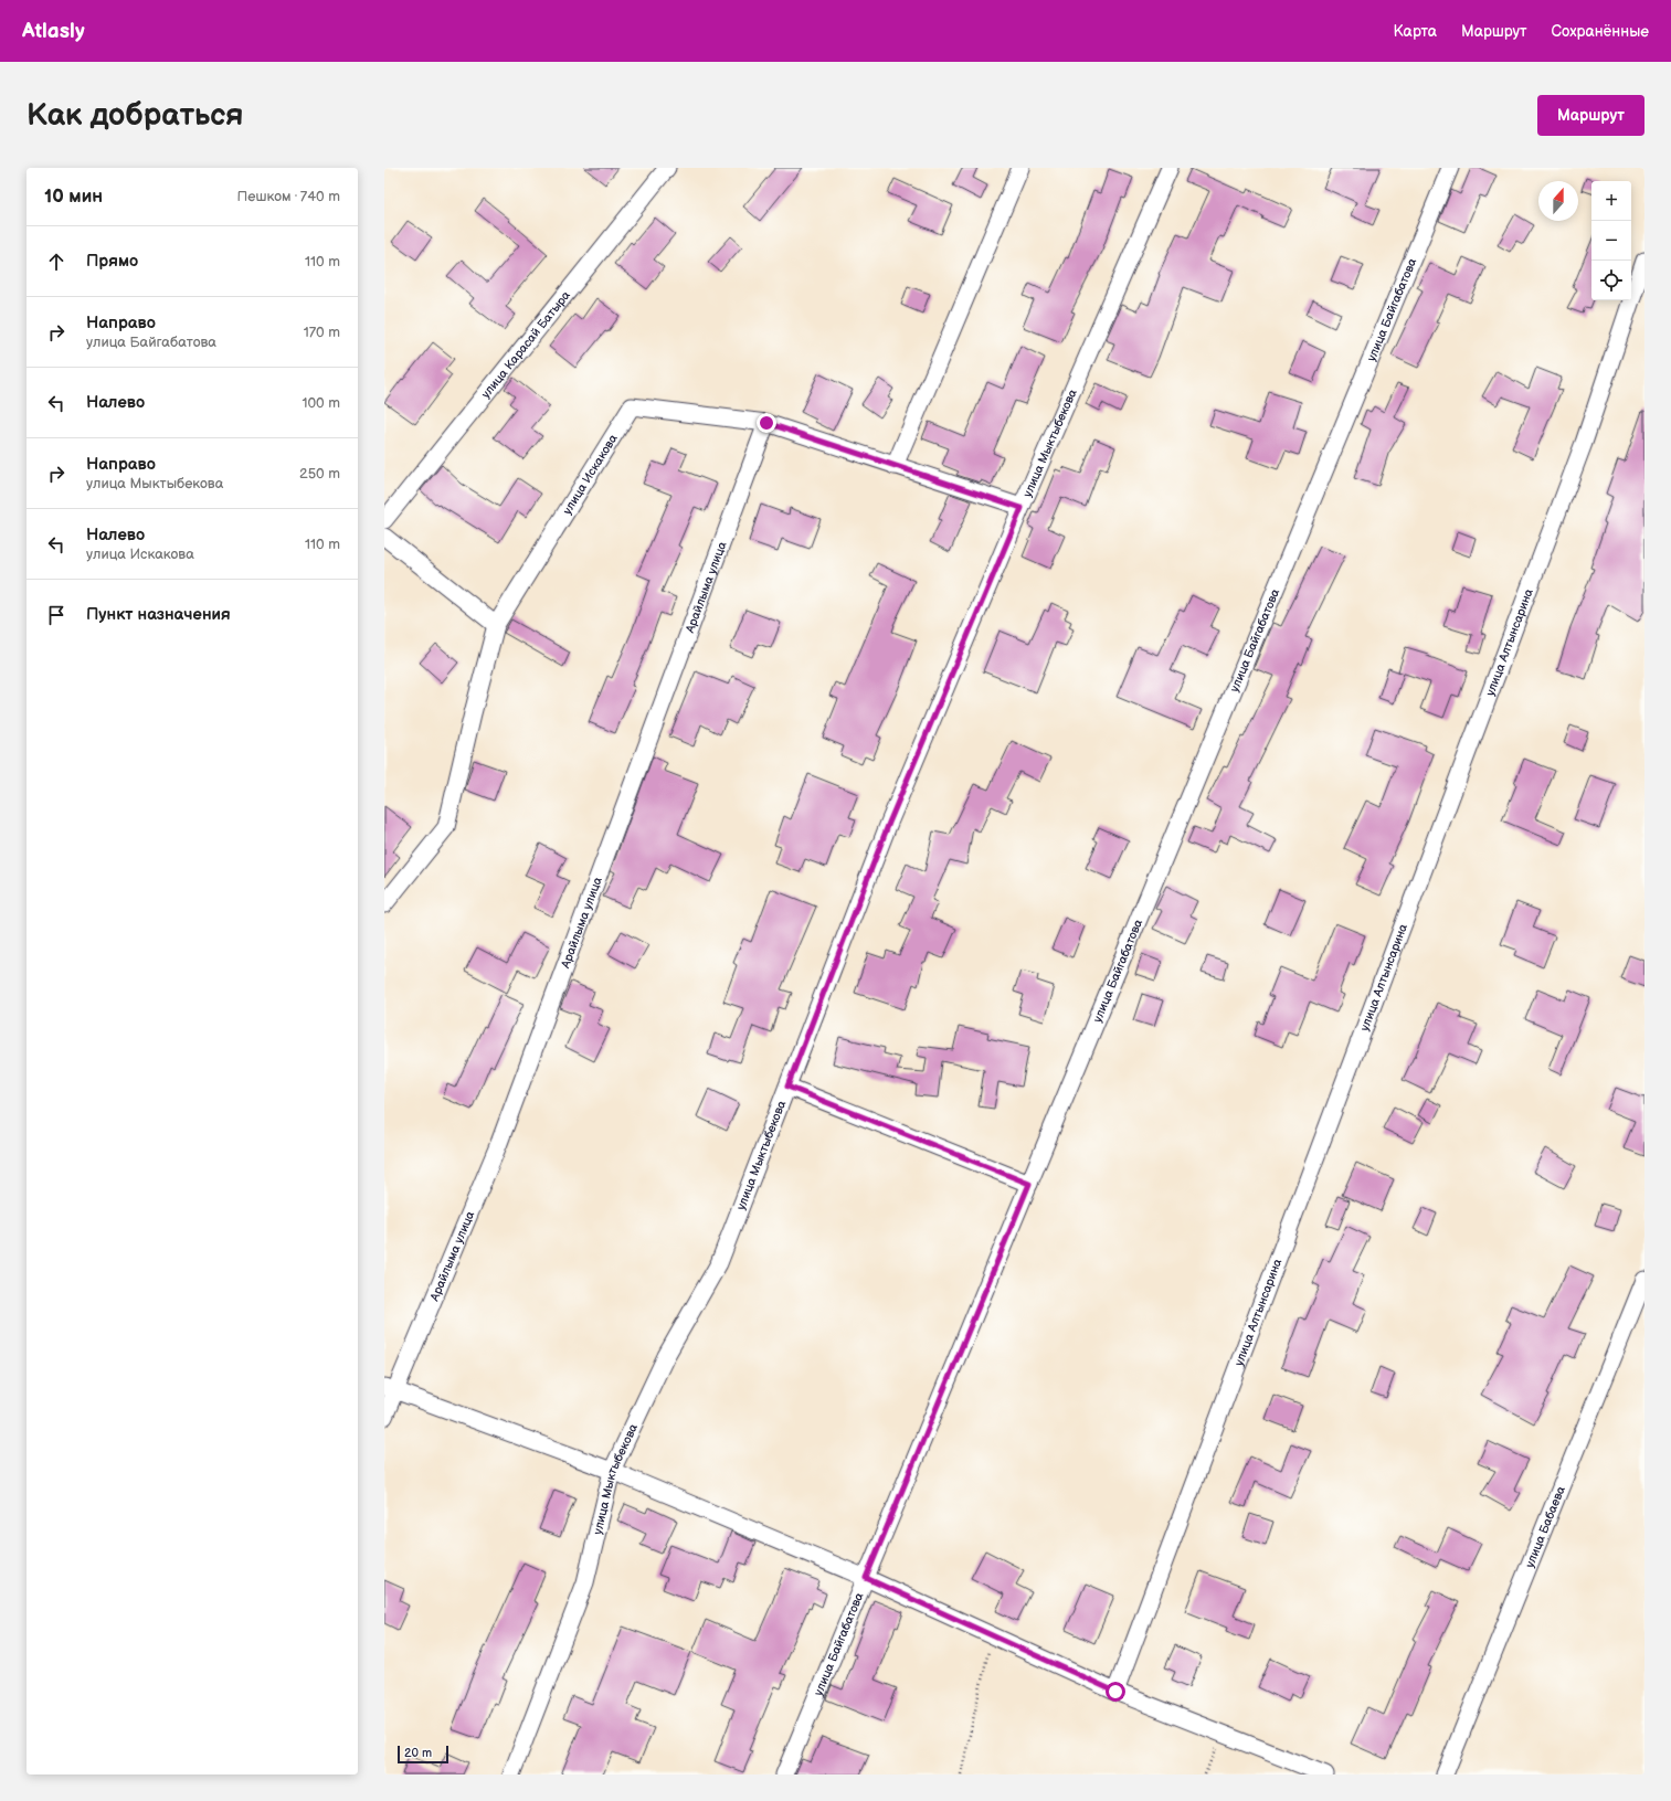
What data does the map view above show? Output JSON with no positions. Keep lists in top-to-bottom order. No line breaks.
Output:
{"streets":{"street":["улица Байгабатова","улица Карасай Батыра","улица Мыктыбекова","улица Искакова","Арайлыма улица","улица Алтынсарина","улица Бабаева"]},"crossings":[["улица Мыктыбекова","улица Искакова"],["улица Искакова","Арайлыма улица"]],"scale_bar":"20 m","north":"top","page":{"header":"Atlasly","nav":["Карта","Маршрут","Сохранённые"],"buttons":"Маршрут","title":"Как добраться","heading":["10 мин","Пешком · 740 m"],"map_buttons":["+","−"],"list":[["Прямо","110 m"],["Направо","улица Байгабатова","170 m"],["Налево","100 m"],["Направо","улица Мыктыбекова","250 m"],["Налево","улица Искакова","110 m"],"Пункт назначения"],"scale":"20 m"}}
